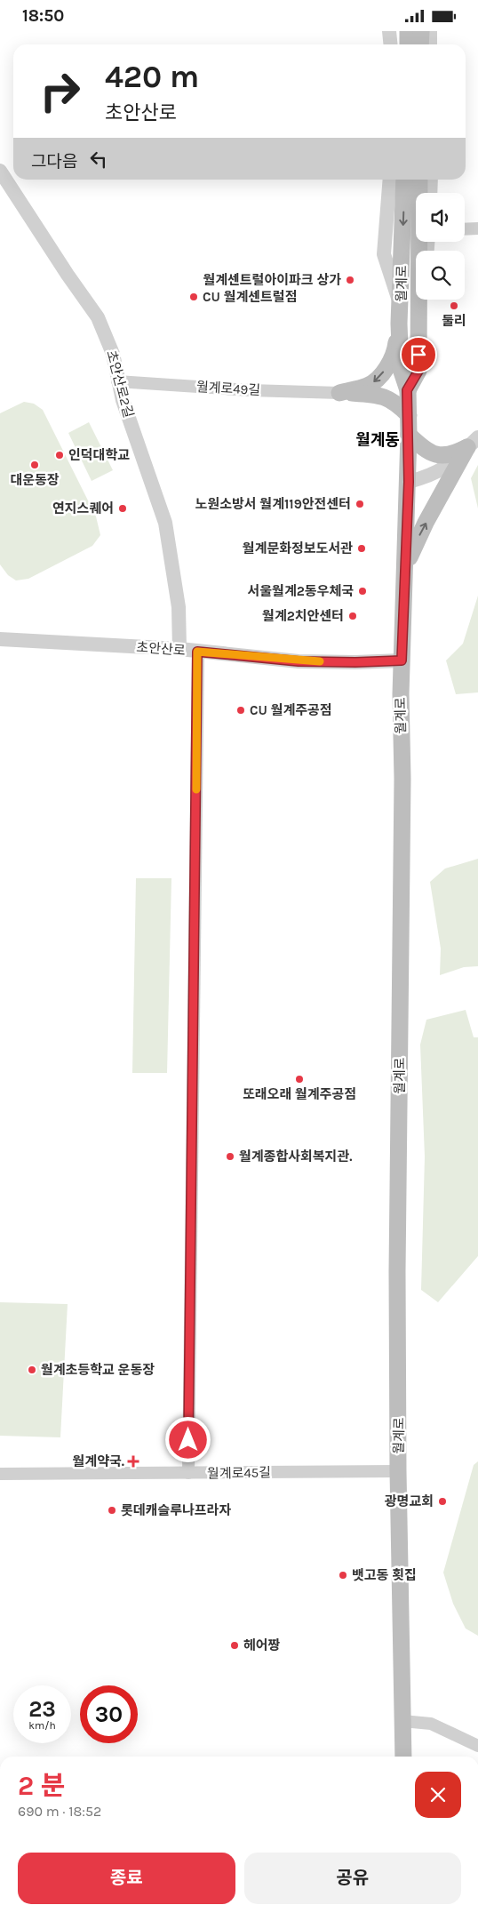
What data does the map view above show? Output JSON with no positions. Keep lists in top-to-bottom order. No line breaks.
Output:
{"streets":{"main road":["월계로"],"street":["초안산로2길","월계로49길","초안산로","월계로45길"]},"crossings":[["월계로","초안산로"],["월계로","월계로45길"],["초안산로2길","월계로49길"],["초안산로2길","초안산로"]],"districts":["월계동"],"places":{"other":["월계센트럴아이파크 상가","CU 월계센트럴점","둘리","인덕대학교","대운동장","노원소방서 월계119안전센터","연지스퀘어","월계문화정보도서관","서울월계2동우체국","월계2치안센터","CU 월계주공점","또래오래 월계주공점","월계종합사회복지관.","월계초등학교 운동장","광명교회","롯데캐슬루나프라자","뱃고동 횟집","헤어짱"],"health":["월계약국."]},"page":{"status":"18:50","turn":["420 m","초안산로"],"then":"그다음","speed":"23 km/h","limit":"30","heading":["2 분","690 m · 18:52"],"buttons":["종료","공유"]}}
